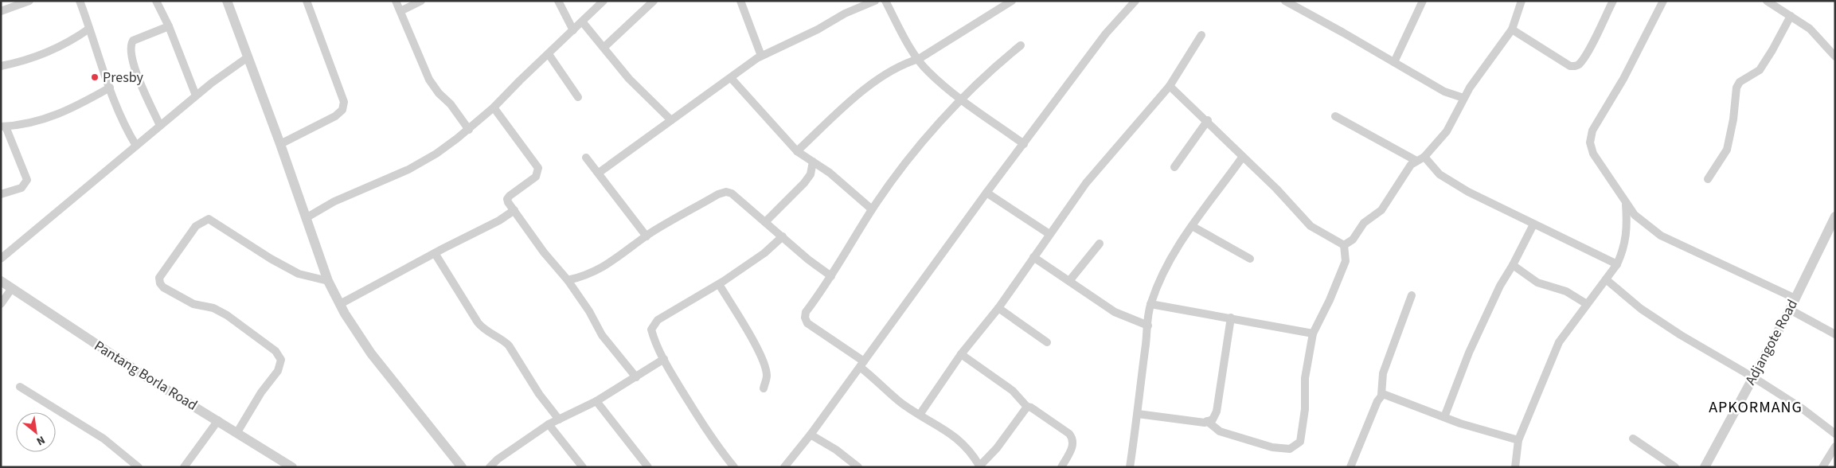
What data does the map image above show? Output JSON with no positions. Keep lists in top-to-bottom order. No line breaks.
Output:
{"streets":{"street":["Adjangote Road","Pantang Borla Road"]},"districts":["APKORMANG"],"places":["Presby"],"north":"bottom right"}
